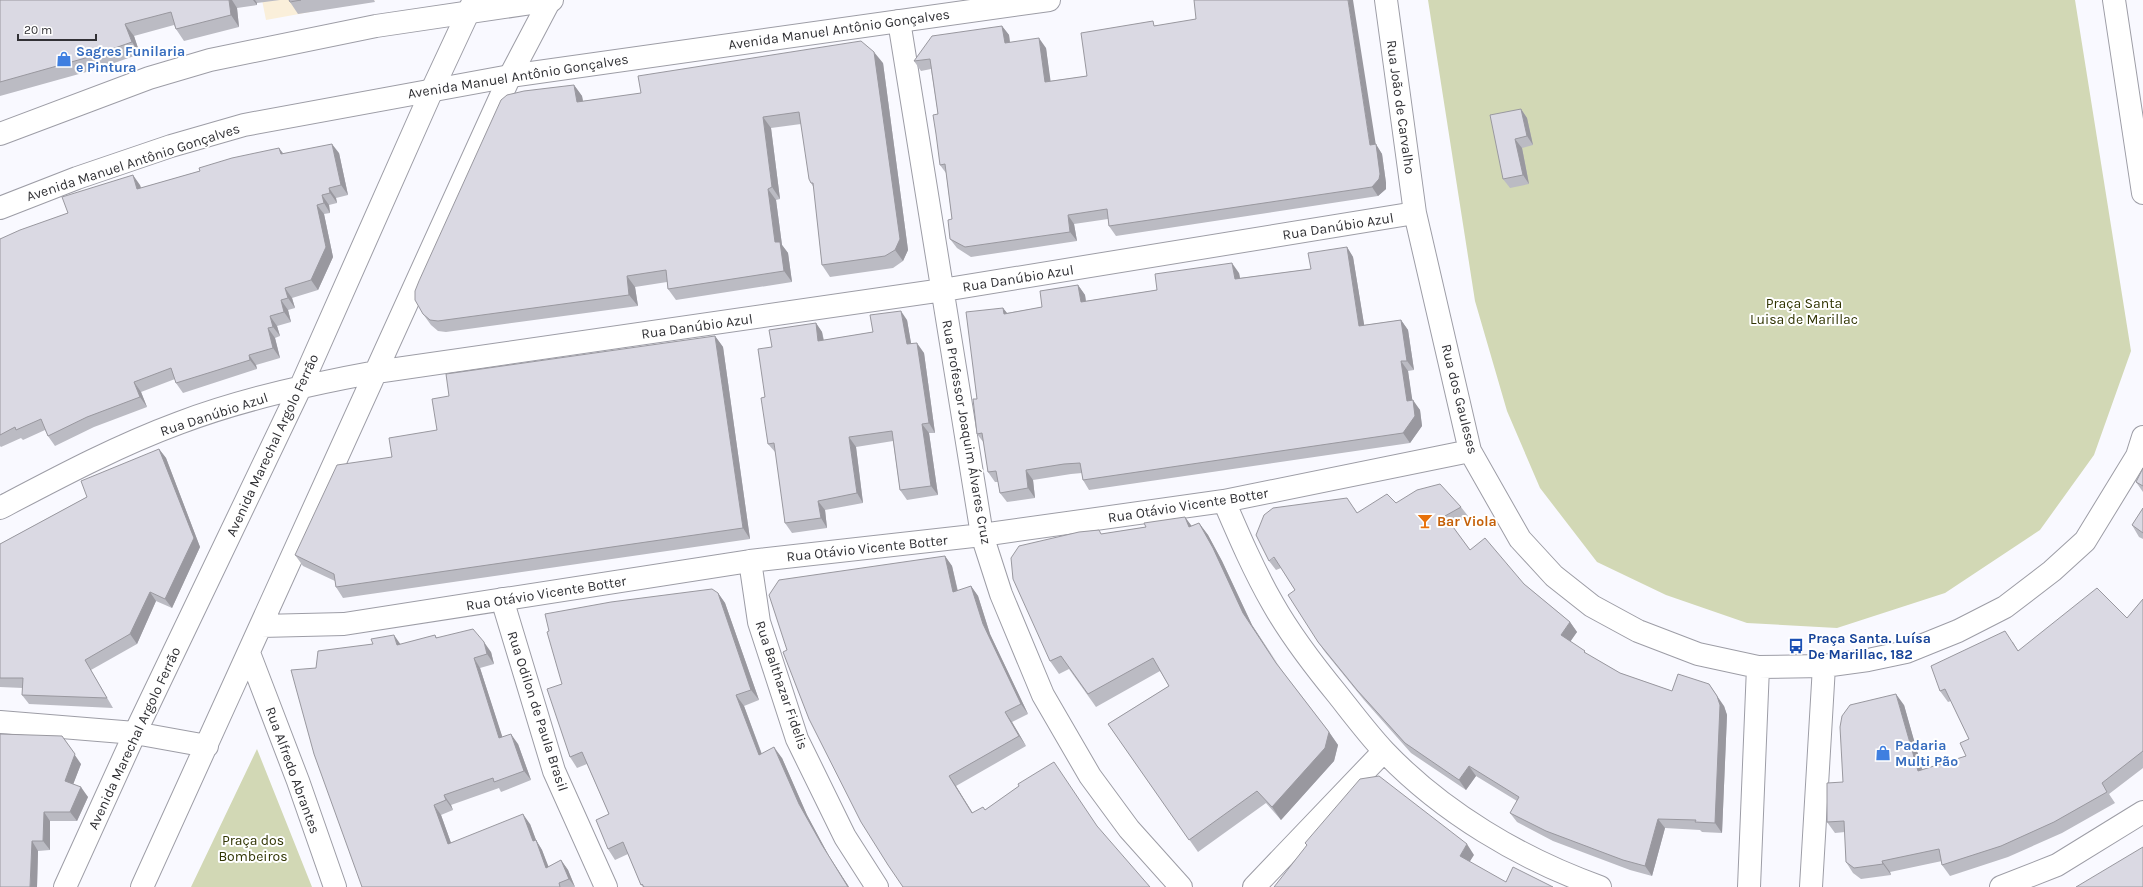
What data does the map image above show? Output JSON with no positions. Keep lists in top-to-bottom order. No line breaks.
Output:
{"streets":{"street":["Avenida Manuel Antônio Gonçalves","Rua João de Carvalho","Rua Danúbio Azul","Rua dos Gauleses","Rua Professor Joaquim Álvares Cruz","Avenida Marechal Argolo Ferrão","Rua Otávio Vicente Botter","Rua Balthazar Fidelis","Rua Odilon de Paula Brasil","Rua Alfredo Abrantes"]},"crossings":[["Avenida Manuel Antônio Gonçalves","Rua Professor Joaquim Álvares Cruz"],["Avenida Manuel Antônio Gonçalves","Avenida Marechal Argolo Ferrão"],["Rua João de Carvalho","Rua Danúbio Azul"],["Rua João de Carvalho","Rua dos Gauleses"],["Rua Danúbio Azul","Rua dos Gauleses"],["Rua Danúbio Azul","Rua Professor Joaquim Álvares Cruz"],["Rua Danúbio Azul","Avenida Marechal Argolo Ferrão"],["Rua dos Gauleses","Rua Otávio Vicente Botter"],["Rua Professor Joaquim Álvares Cruz","Rua Otávio Vicente Botter"],["Rua Otávio Vicente Botter","Rua Balthazar Fidelis"],["Rua Otávio Vicente Botter","Rua Odilon de Paula Brasil"]],"parks":["Praça Santa Luisa de Marillac","Praça dos Bombeiros"],"places":{"shop":["Sagres Funilaria e Pintura","Padaria Multi Pão"],"bar":["Bar Viola"],"bus stop":["Praça Santa. Luísa De Marillac, 182"]},"scale_bar":"20 m"}
